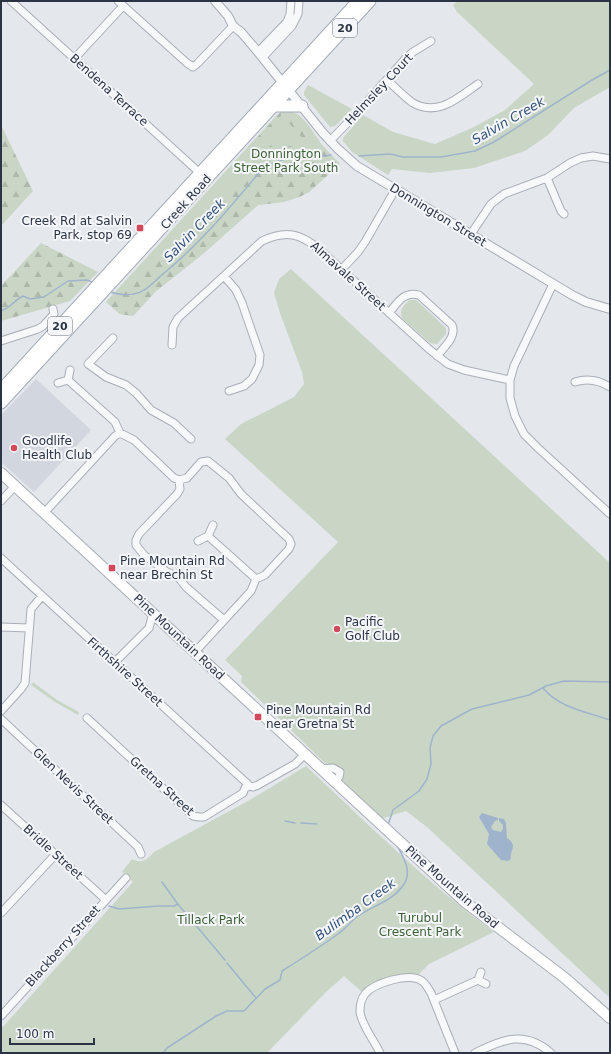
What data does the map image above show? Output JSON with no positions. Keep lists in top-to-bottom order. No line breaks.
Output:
{"streets":{"main road":["20","Creek Road","Pine Mountain Road"],"street":["Helmsley Court","Bendena Terrace","Donnington Street","Almavale Street","Firthshire Street","Glen Nevis Street","Gretna Street","Bridle Street","Blackberry Street"]},"crossings":[["Helmsley Court","Donnington Street"],["Bendena Terrace","Creek Road"],["Creek Road","Donnington Street"],["Pine Mountain Road","Gretna Street"],["Firthshire Street","Gretna Street"],["Bridle Street","Blackberry Street"]],"water":["Salvin Creek","Bulimba Creek"],"parks":["Donnington Street Park South","Turubul Crescent Park","Tillack Park"],"places":{"transit":["Creek Rd at Salvin Park, stop 69","Pine Mountain Rd near Brechin St","Pine Mountain Rd near Gretna St"],"other":["Goodlife Health Club","Pacific Golf Club"]},"scale_bar":"100 m"}
